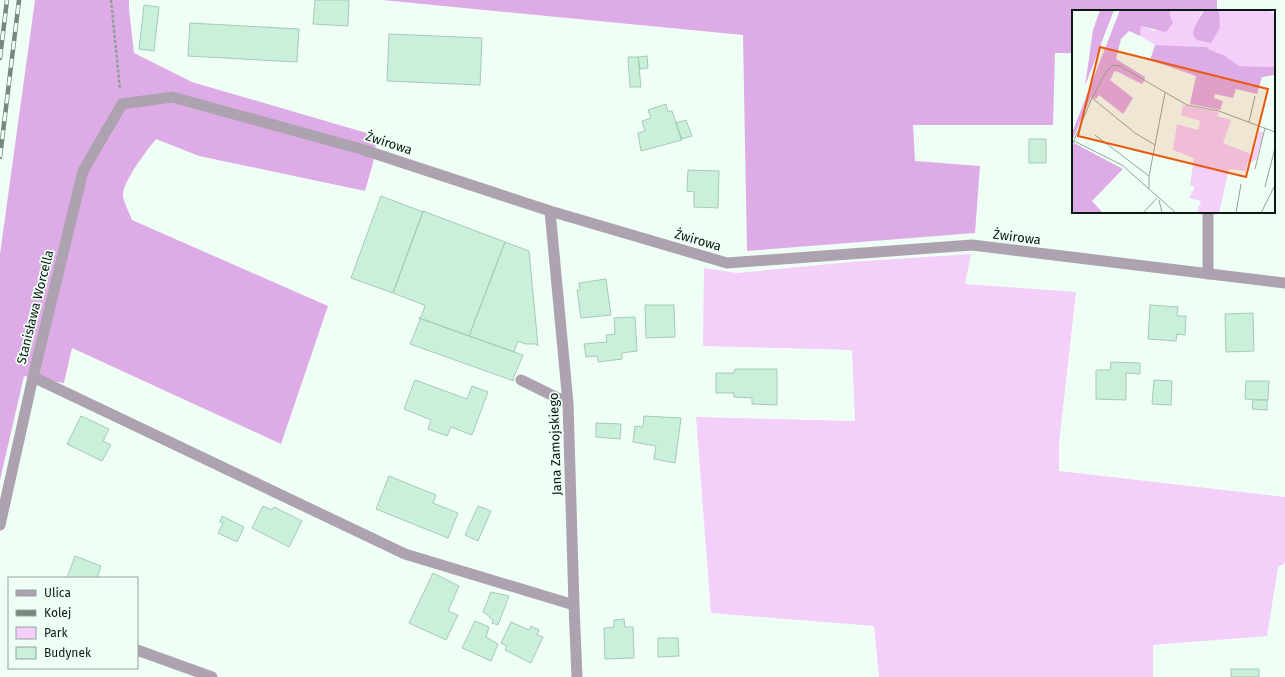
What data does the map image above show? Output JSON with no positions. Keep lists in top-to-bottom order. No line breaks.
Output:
{"streets":{"street":["Żwirowa","Stanisława Worcella","Jana Zamojskiego"]},"crossings":[["Żwirowa","Stanisława Worcella"],["Żwirowa","Jana Zamojskiego"]],"legend":["Ulica","Kolej","Park","Budynek"]}
